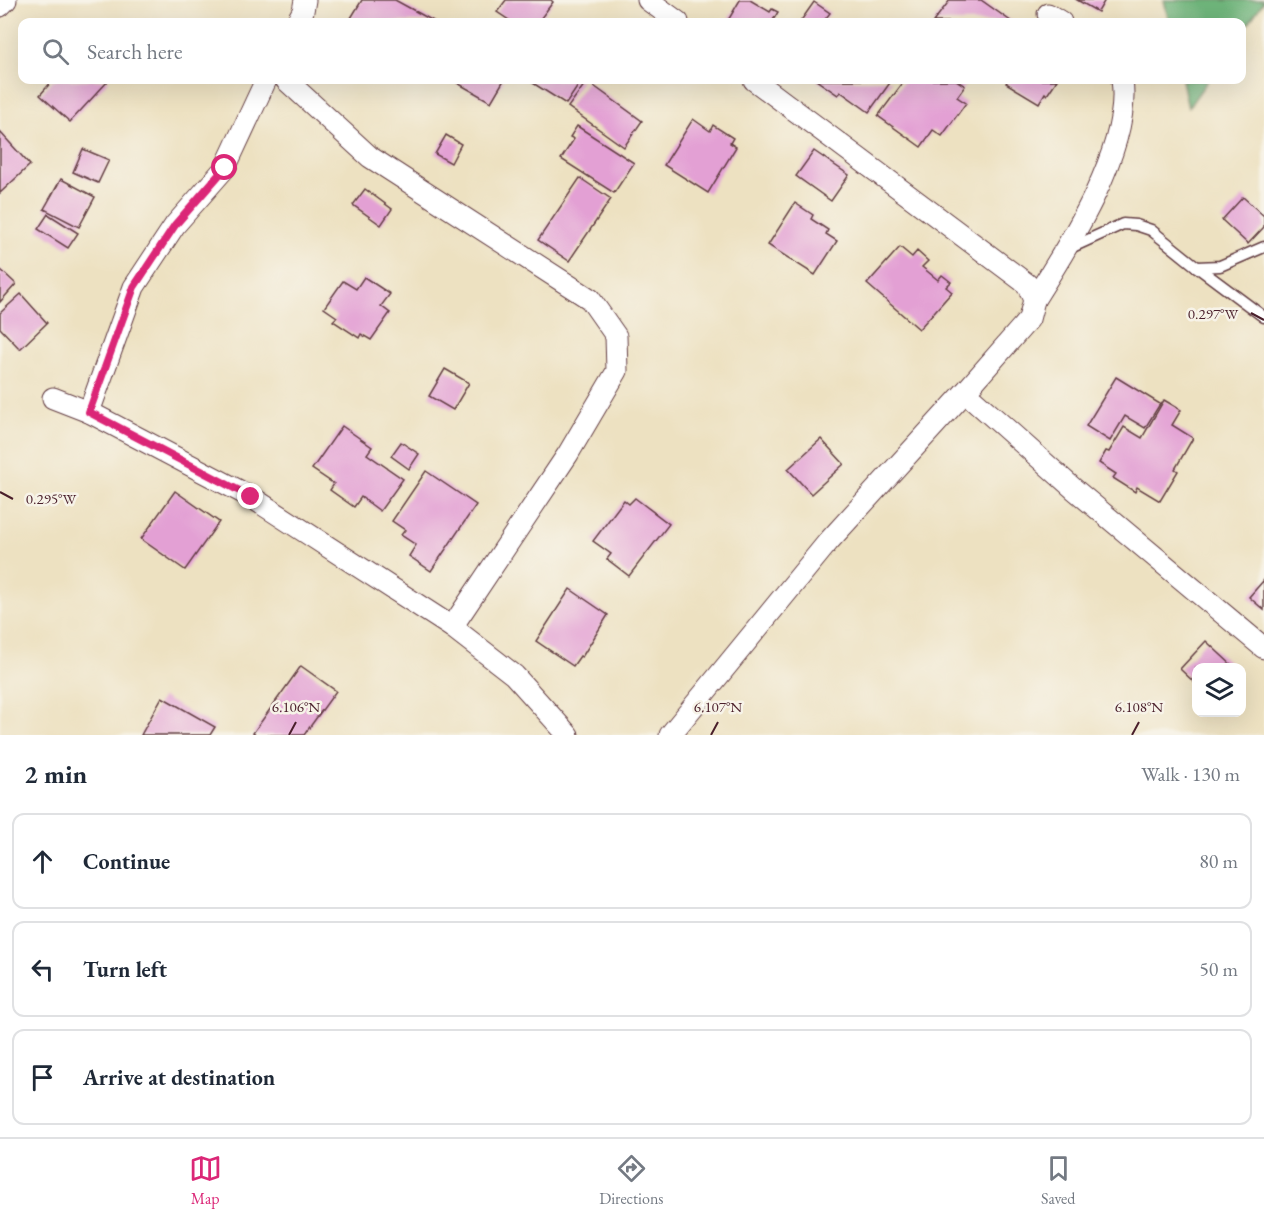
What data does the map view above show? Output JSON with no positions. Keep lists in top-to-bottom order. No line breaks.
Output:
{"page":{"search":"Search here","heading":["2 min","Walk · 130 m"],"list":[["Continue","80 m"],["Turn left","50 m"],"Arrive at destination"],"nav":["Map","Directions","Saved"]},"coordinates":["0.297°W","0.295°W","6.106°N","6.107°N","6.108°N"]}
